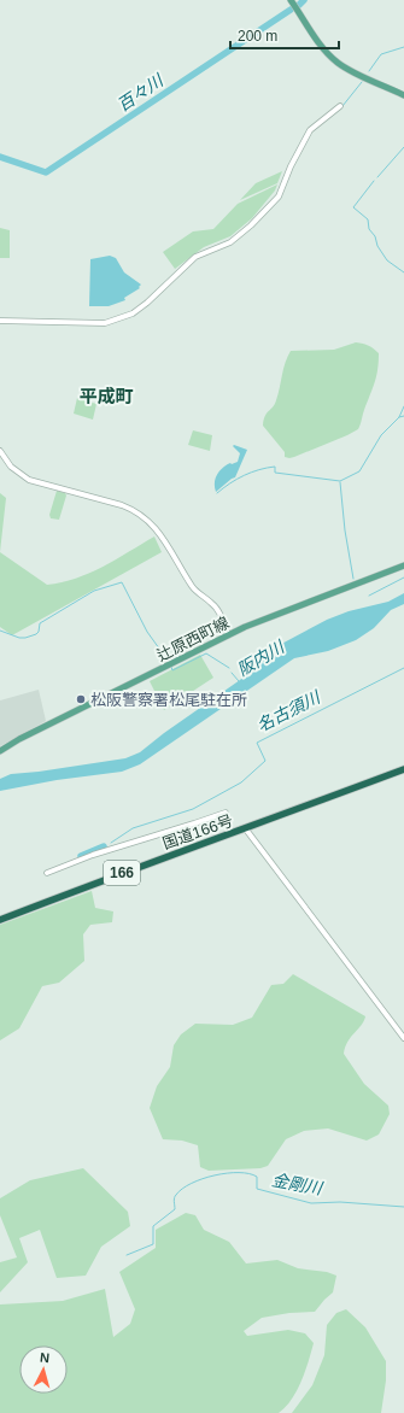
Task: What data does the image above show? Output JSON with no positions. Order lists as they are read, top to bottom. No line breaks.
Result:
{"streets":{"highway":["国道166号","166"],"main road":["辻原西町線"]},"districts":["平成町"],"water":["百々川","阪内川","名古須川","金剛川"],"places":["松阪警察署松尾駐在所"],"scale_bar":"200 m","north":"top"}
